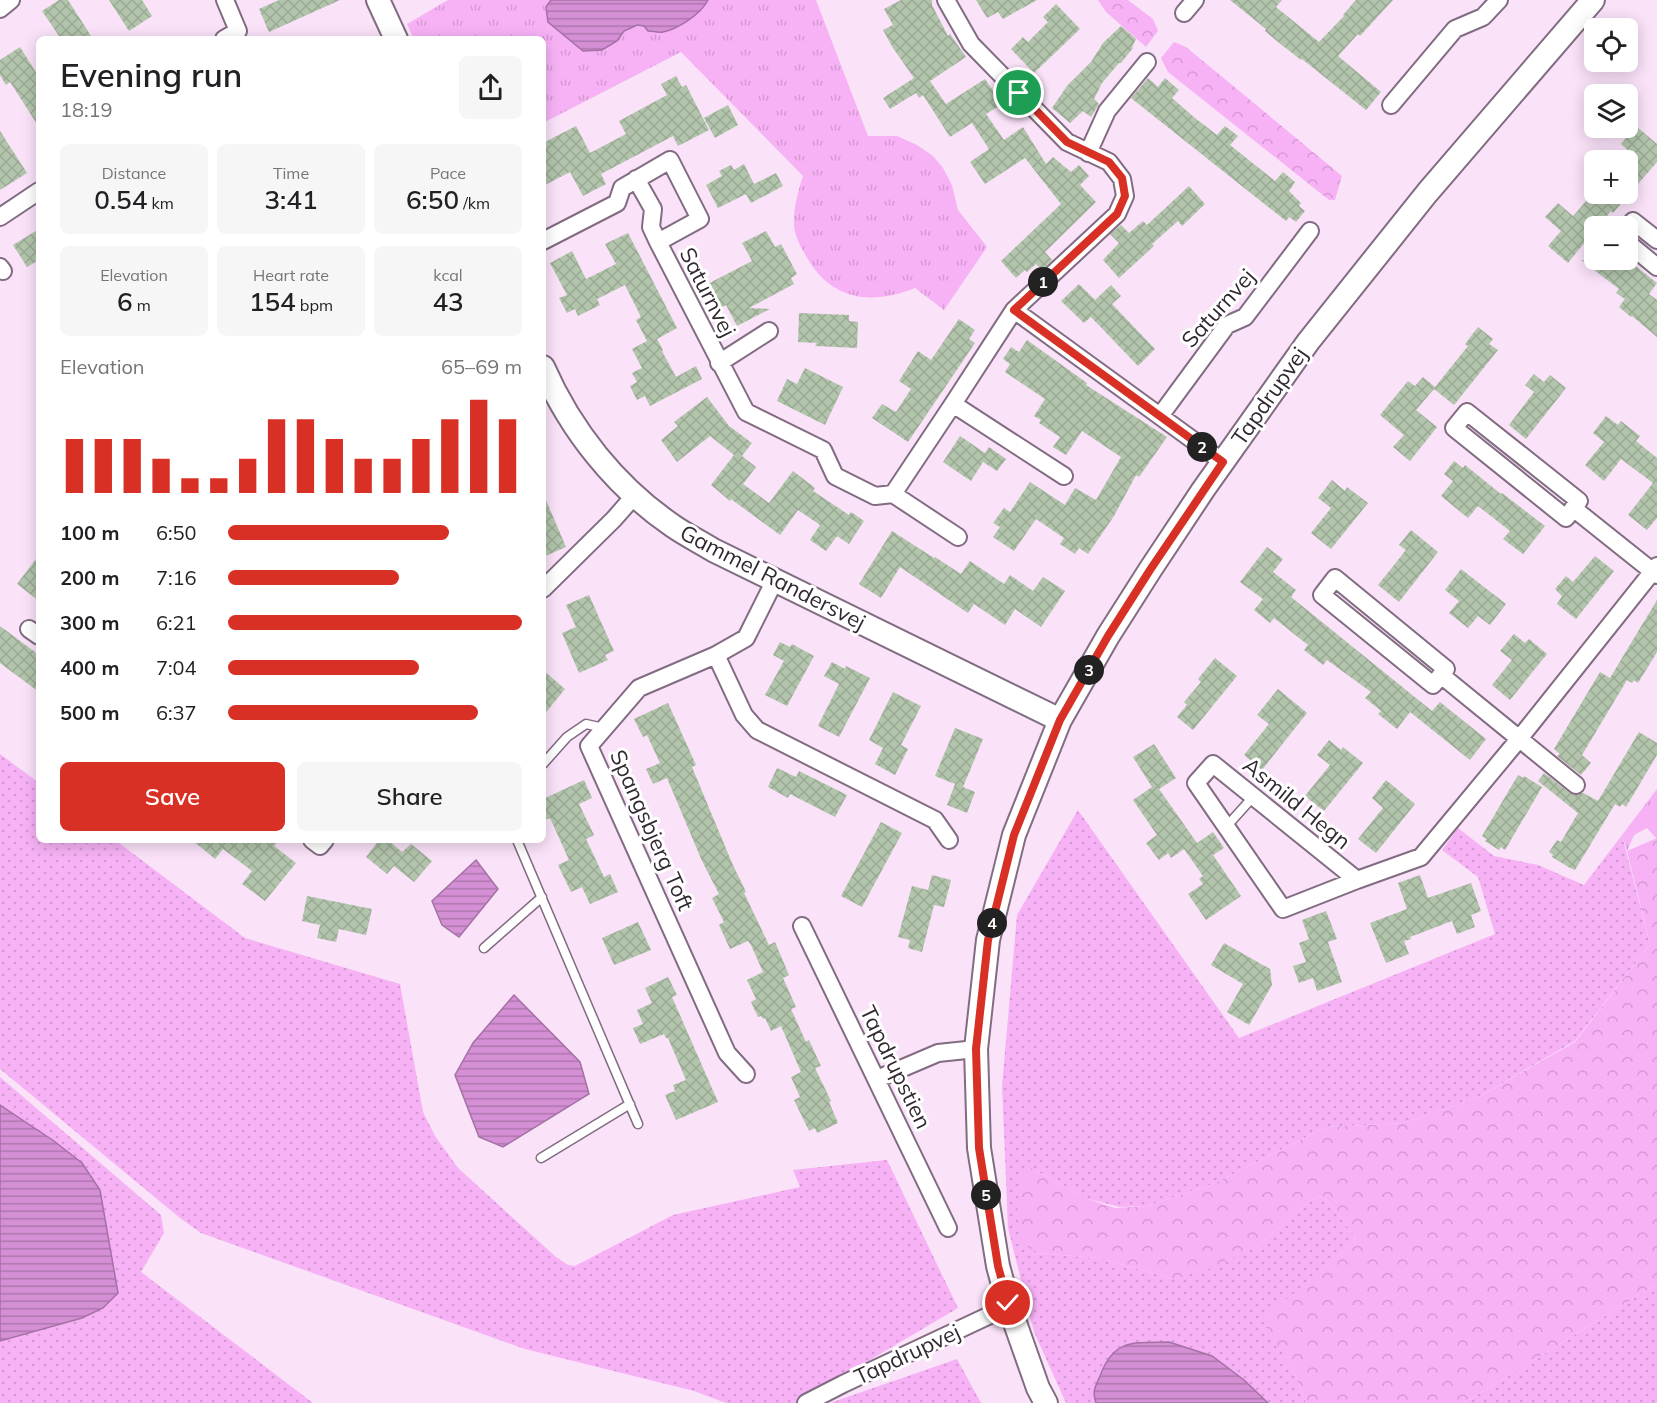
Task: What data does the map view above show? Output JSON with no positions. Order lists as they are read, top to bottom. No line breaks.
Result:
{"streets":{"street":["Saturnvej","Tapdrupvej","Gammel Randersvej","Asmild Hegn","Spangsbjerg Toft","Tapdrupstien"]},"crossings":[["Tapdrupvej","Gammel Randersvej"],["Gammel Randersvej","Spangsbjerg Toft"]],"page":{"map_buttons":["+","−"],"heading":["Evening run","18:19"],"stats":[["Distance","0.54 km"],["Time","3:41"],["Pace","6:50 /km"],["Elevation","6 m"],["Heart rate","154 bpm"],["kcal","43"]],"pins":["1","2","3","4","5"],"chart":["Elevation","65–69 m"],"list":[{"name":"100 m","note":"6:50"},{"name":"200 m","note":"7:16"},{"name":"300 m","note":"6:21"},{"name":"400 m","note":"7:04"},{"name":"500 m","note":"6:37"}],"buttons":["Save","Share"]}}
